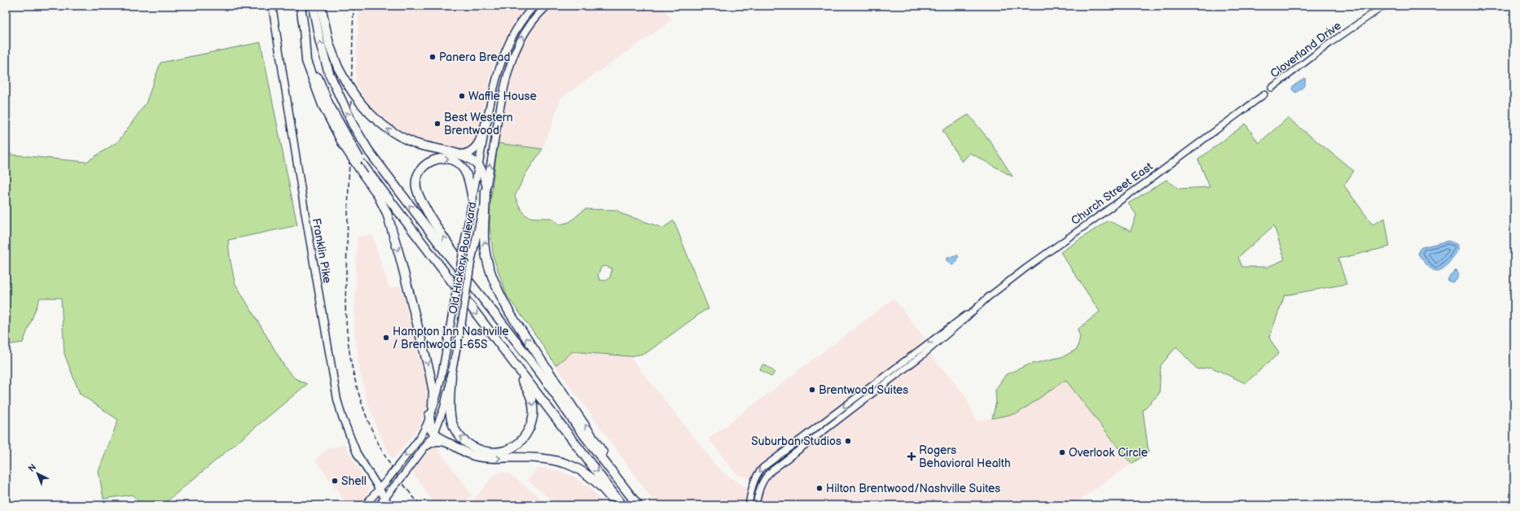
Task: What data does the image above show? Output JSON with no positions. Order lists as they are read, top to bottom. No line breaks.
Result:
{"streets":{"main road":["Cloverland Drive","Church Street East","Franklin Pike","Old Hickory Boulevard"]},"crossings":[["Franklin Pike","Old Hickory Boulevard"]],"places":{"other":["Panera Bread","Waffle House","Best Western Brentwood","Hampton Inn Nashville / Brentwood I-65S","Brentwood Suites","Suburban Studios","Overlook Circle","Shell","Hilton Brentwood/Nashville Suites"],"health":["Rogers Behavioral Health"]},"north":"top left"}
